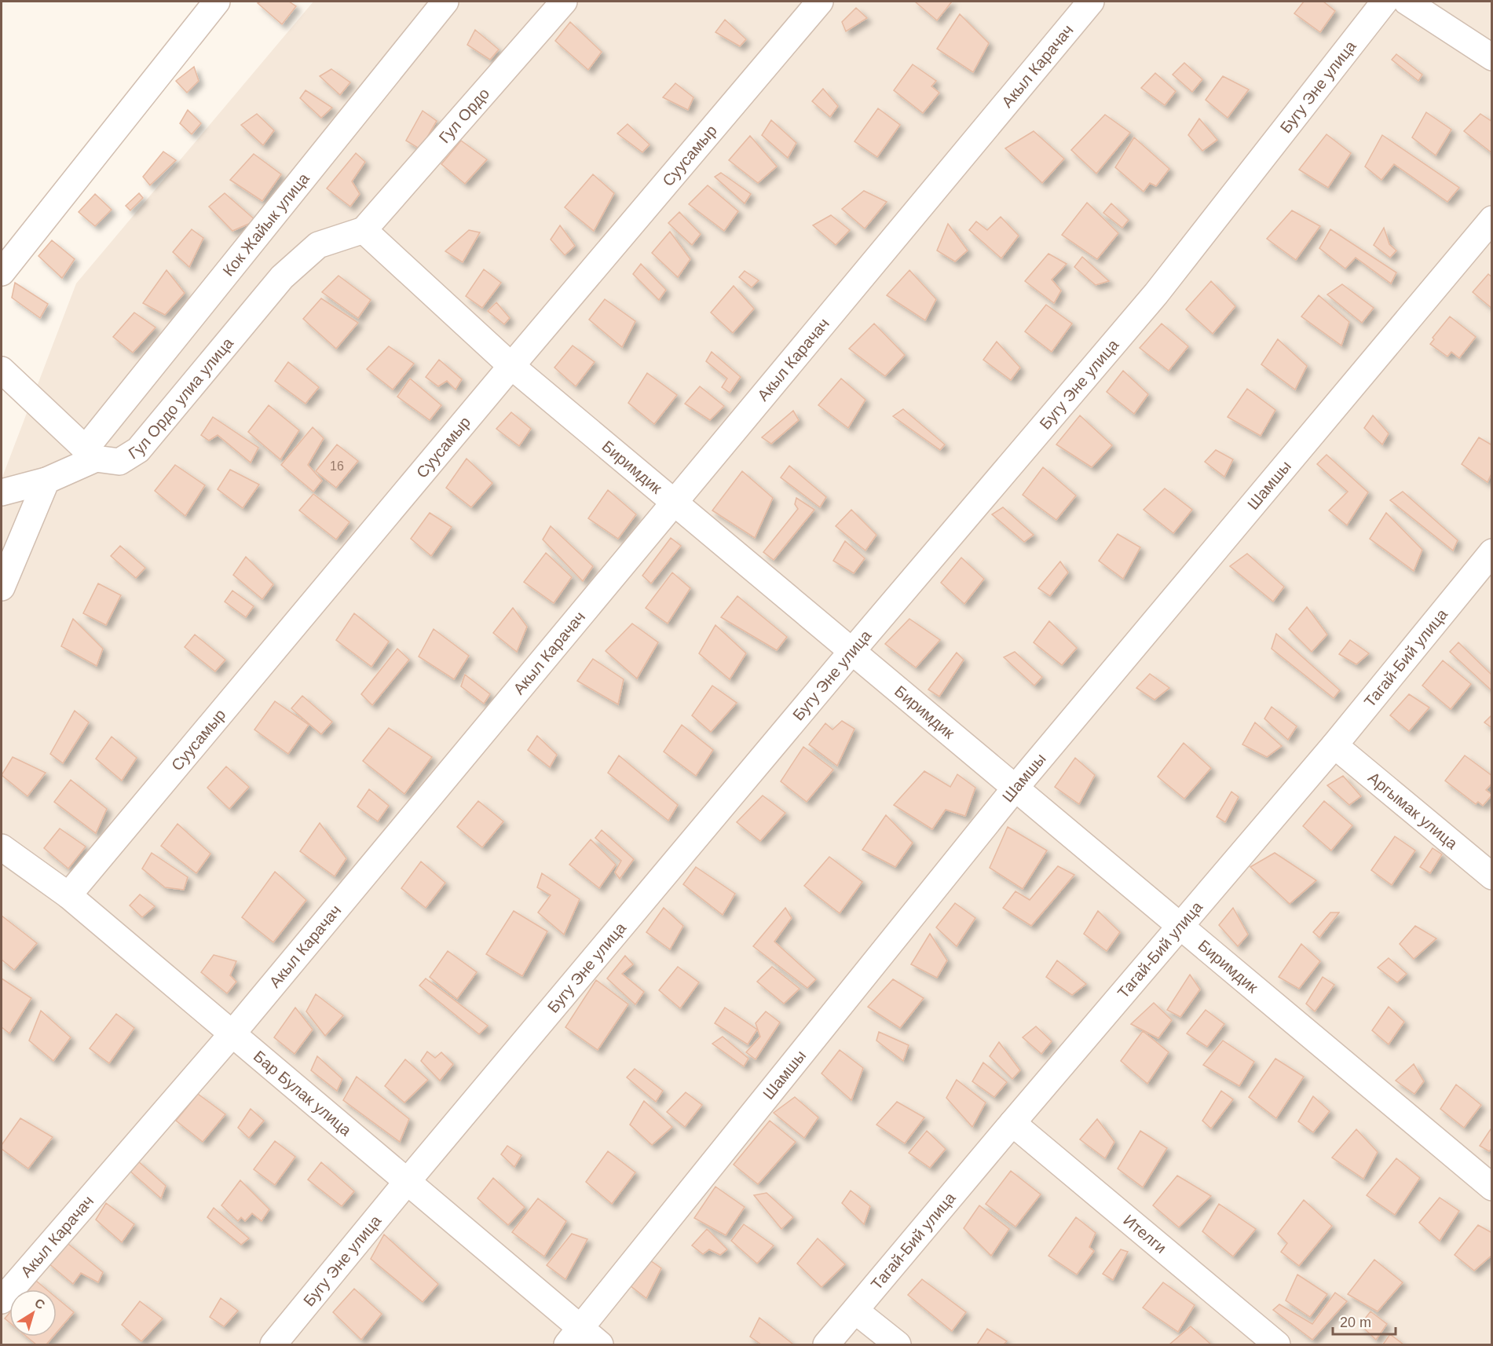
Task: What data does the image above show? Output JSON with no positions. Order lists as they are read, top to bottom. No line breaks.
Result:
{"streets":{"street":["Акыл Карачач","Бугу Эне улица","Гул Ордо","Суусамыр","Кок Жайык улица","Гул Ордо улиа улица","Биримдик","Шамшы","Тагай-Бий улица","Аргымак улица","Бар Булак улица","Ителги"]},"crossings":[["Акыл Карачач","Биримдик"],["Акыл Карачач","Бар Булак улица"],["Бугу Эне улица","Биримдик"],["Бугу Эне улица","Бар Булак улица"],["Гул Ордо","Гул Ордо улиа улица"],["Гул Ордо","Биримдик"],["Суусамыр","Биримдик"],["Суусамыр","Бар Булак улица"],["Кок Жайык улица","Гул Ордо улиа улица"],["Гул Ордо улиа улица","Биримдик"],["Биримдик","Шамшы"],["Биримдик","Тагай-Бий улица"],["Шамшы","Бар Булак улица"],["Тагай-Бий улица","Аргымак улица"],["Тагай-Бий улица","Ителги"]],"house_numbers":["16"],"scale_bar":"20 m","north":"top right"}
